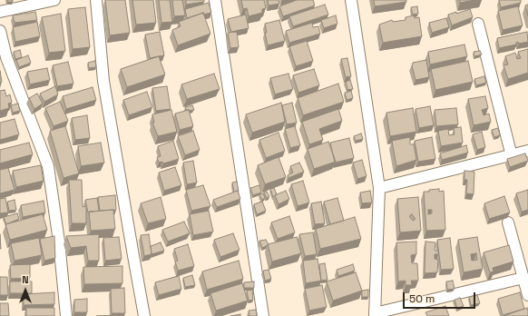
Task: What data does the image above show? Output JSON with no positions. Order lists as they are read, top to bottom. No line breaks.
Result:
{"scale_bar":"50 m","north":"top"}
